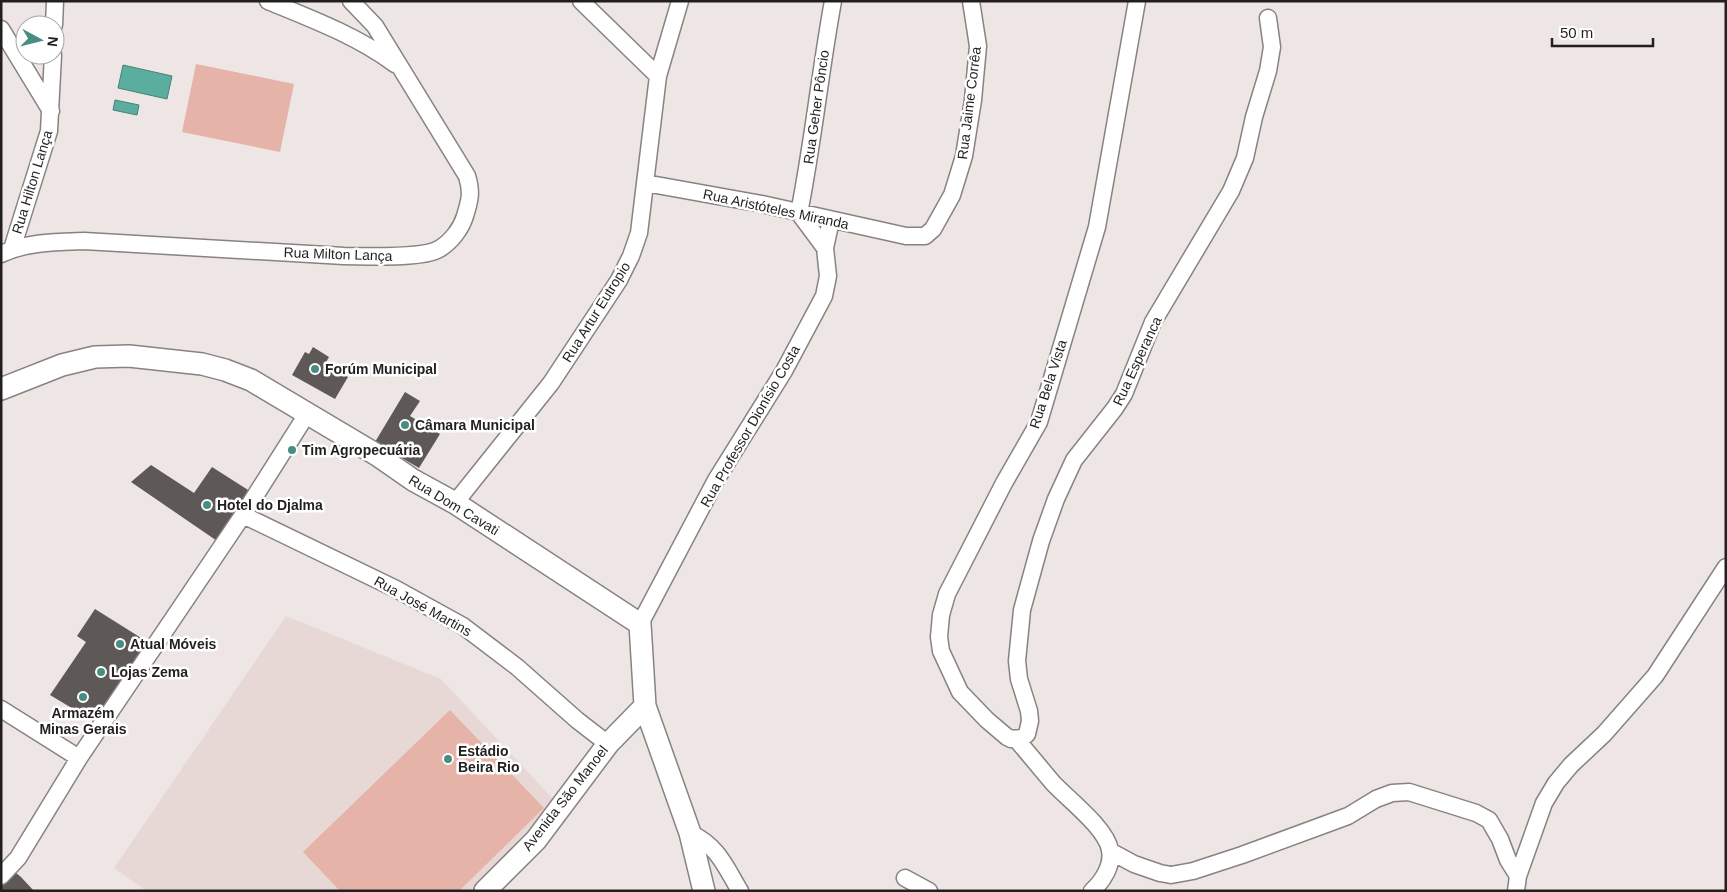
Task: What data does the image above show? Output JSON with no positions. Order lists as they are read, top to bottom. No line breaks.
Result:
{"streets":{"main road":["Rua Dom Cavati","Avenida São Manoel"],"street":["Rua Jaime Corrêa","Rua Geher Pôncio","Rua Hilton Lança","Rua Aristóteles Miranda","Rua Milton Lança","Rua Artur Eutropio","Rua Esperanca","Rua Bela Vista","Rua Professor Dionísio Costa","Rua José Martins"]},"crossings":[["Rua Jaime Corrêa","Rua Aristóteles Miranda"],["Rua Geher Pôncio","Rua Aristóteles Miranda"],["Rua Hilton Lança","Rua Milton Lança"],["Rua Aristóteles Miranda","Rua Artur Eutropio"],["Rua Aristóteles Miranda","Rua Professor Dionísio Costa"],["Rua Artur Eutropio","Rua Dom Cavati"],["Rua Esperanca","Rua Bela Vista"],["Rua Professor Dionísio Costa","Rua Dom Cavati"],["Rua José Martins","Avenida São Manoel"]],"places":["Forúm Municipal","Câmara Municipal","Tim Agropecuária","Hotel do Djalma","Atual Móveis","Lojas Zema","Armazém Minas Gerais","Estádio Beira Rio"],"scale_bar":"50 m","north":"right"}
